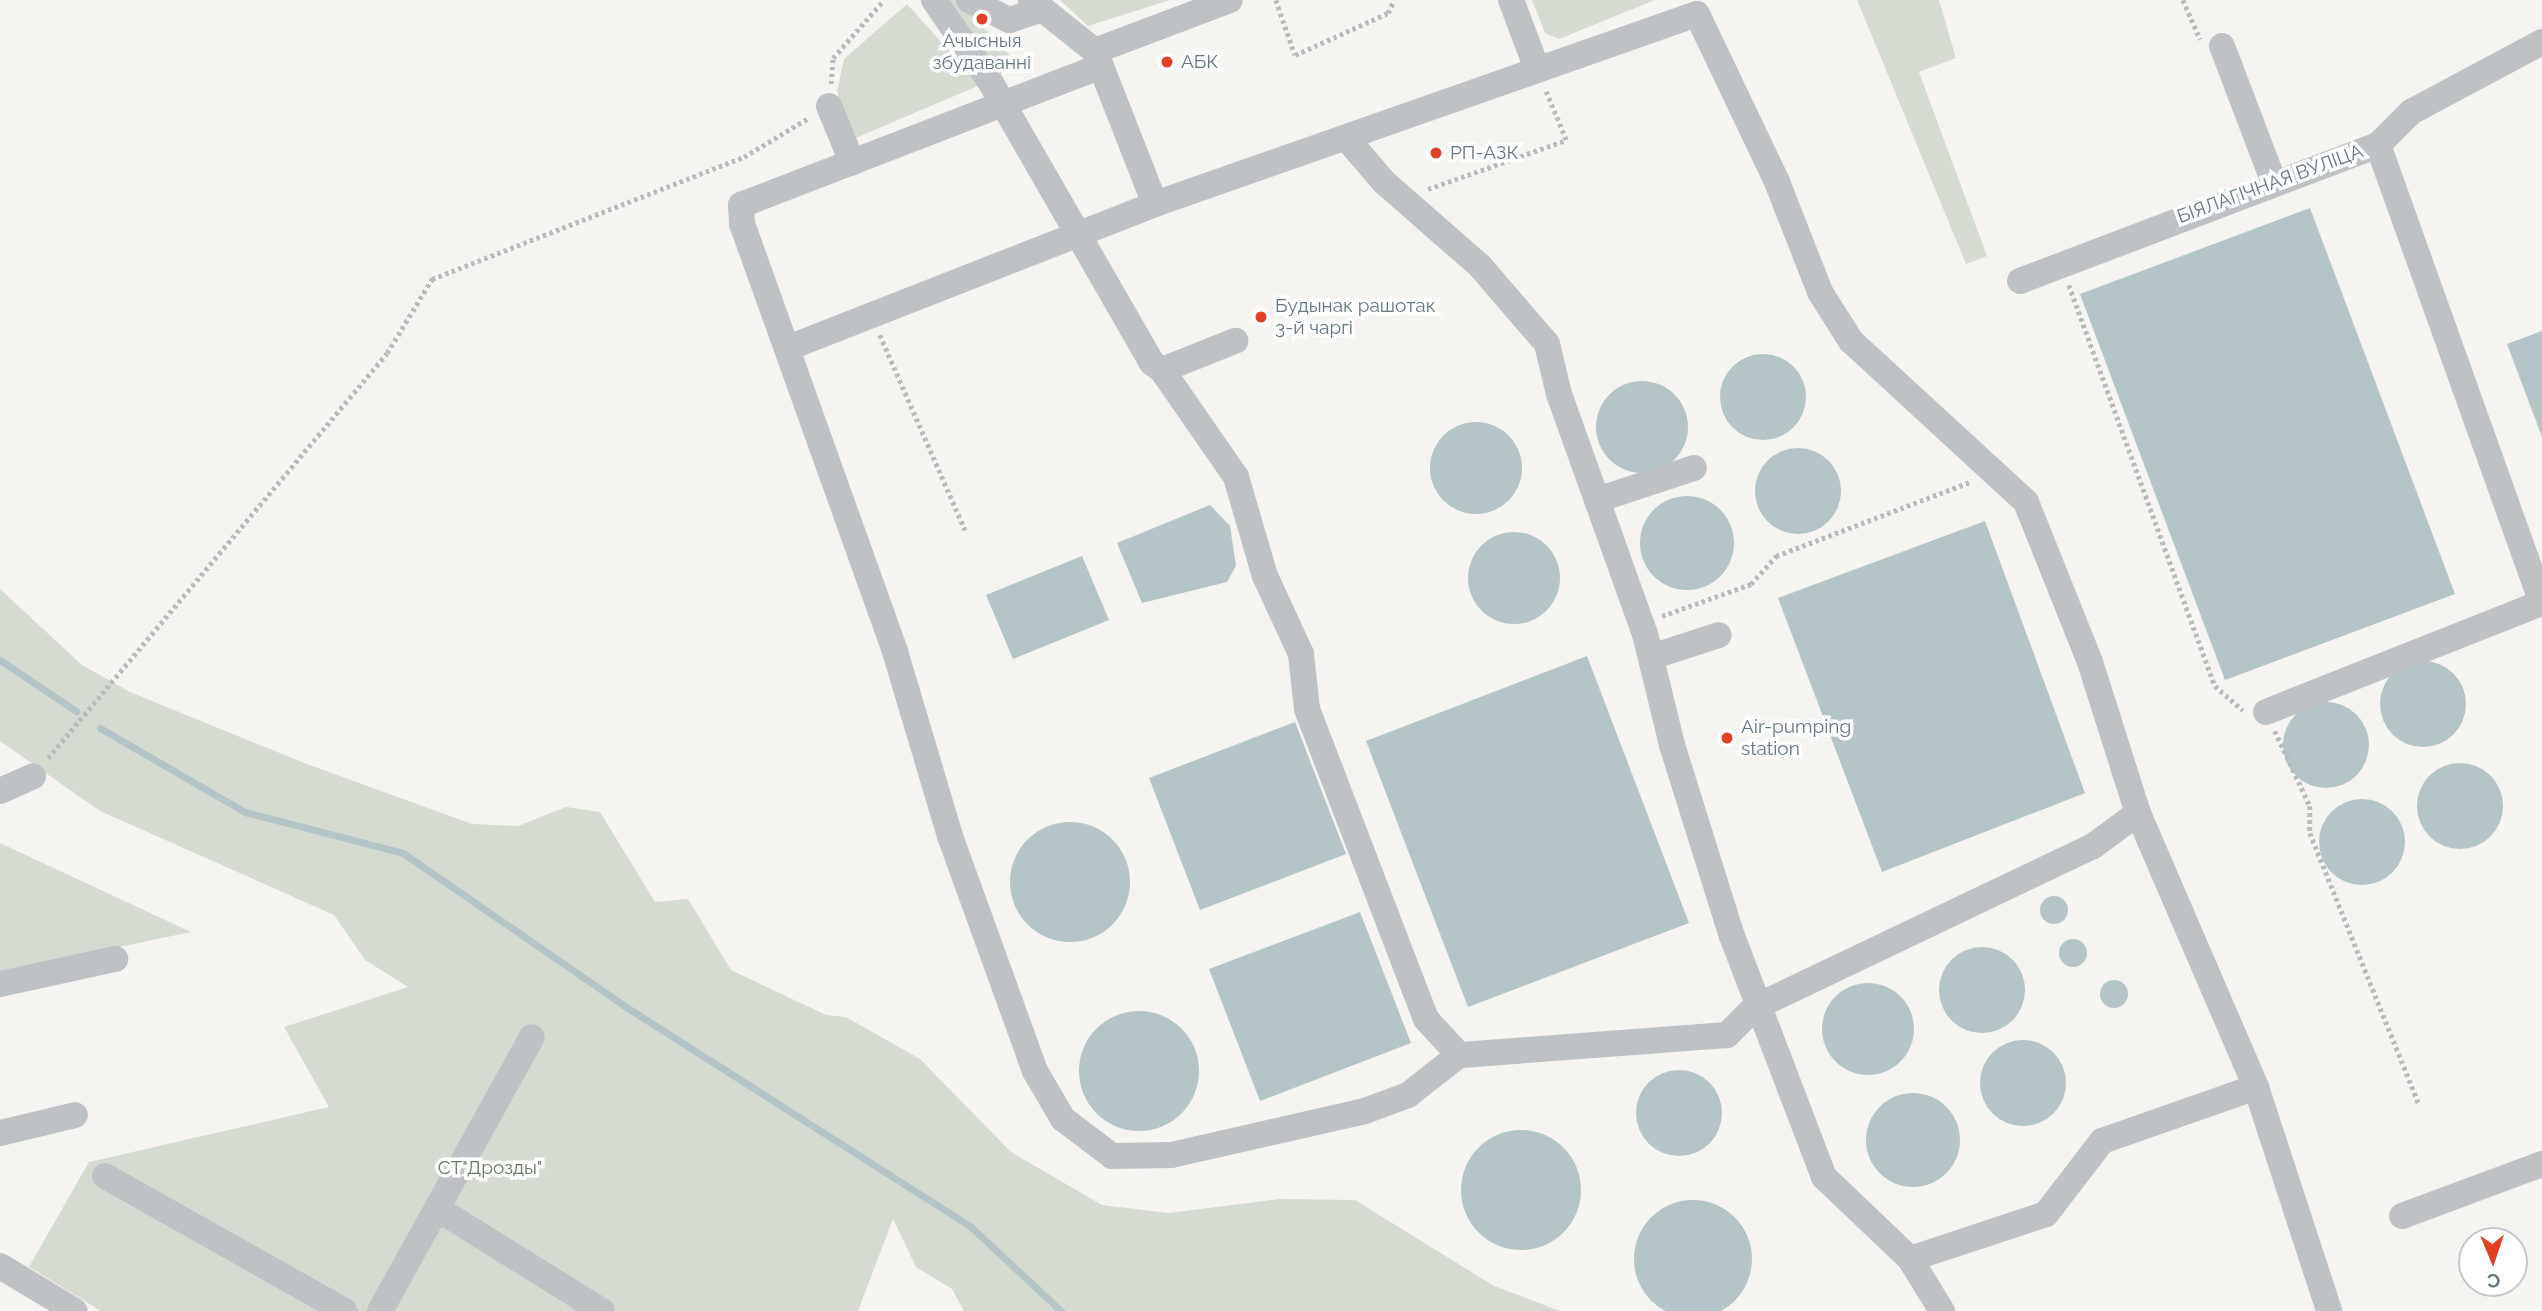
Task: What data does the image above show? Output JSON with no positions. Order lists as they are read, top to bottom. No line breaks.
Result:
{"streets":{"street":["БІЯЛАГІЧНАЯ ВУЛІЦА"]},"parks":["СТ\"Дрозды\""],"places":["Ачысныя збудаванні","АБК","РП-АЗК","Будынак рашотак 3-й чаргі","Air-pumping station"],"north":"bottom"}
